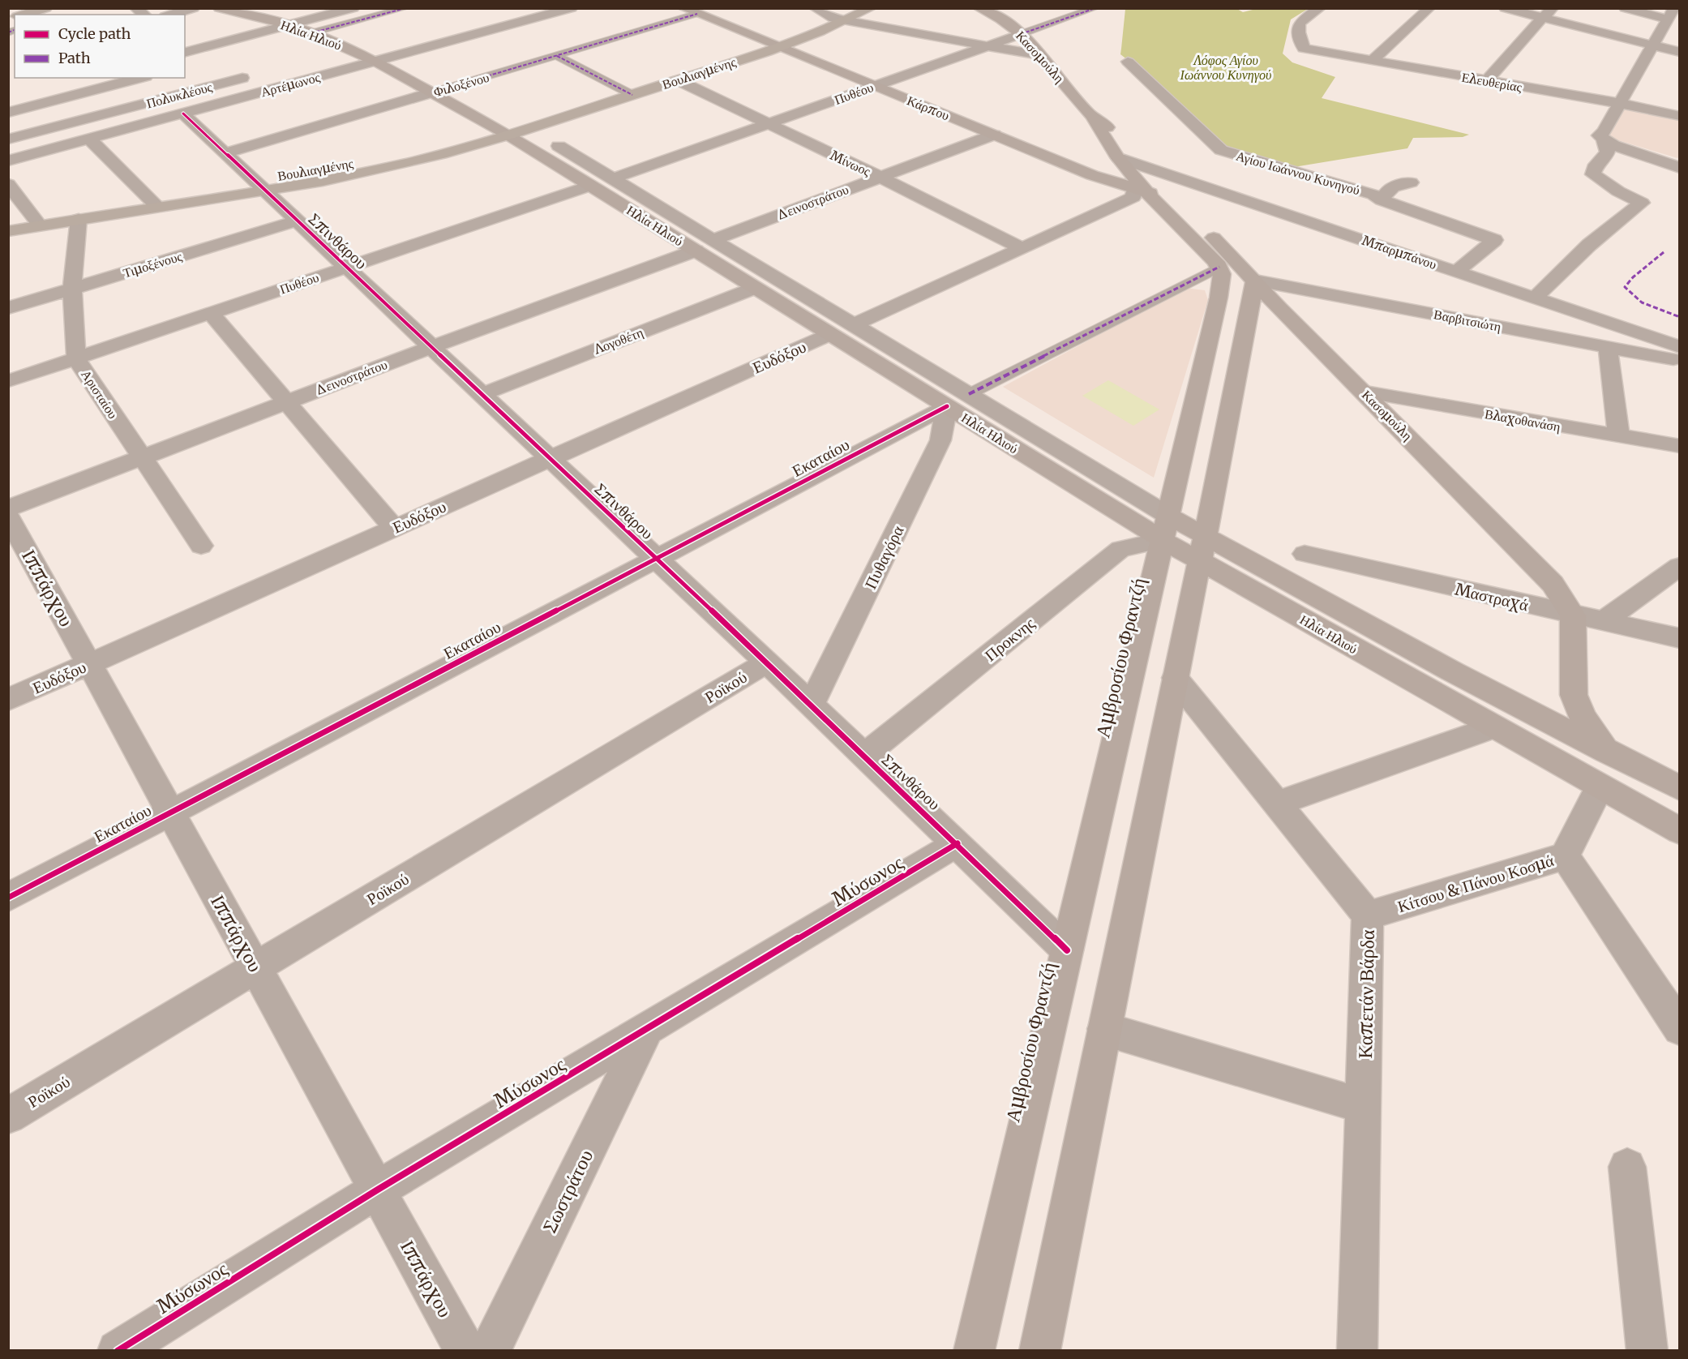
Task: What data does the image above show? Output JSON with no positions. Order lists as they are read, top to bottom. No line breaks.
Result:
{"streets":{"main road":["Ηλία Ηλιού","Κασομούλη","Βουλιαγμένης","Κάρπου","Αμβροσίου Φραντζή"],"street":["Ελευθερίας","Αρτέμωνος","Φιλοξένου","Πυθέου","Πολυκλέους","Μίνωος","Αγίου Ιωάννου Κυνηγού","Δεινοστράτου","Σπινθάρου","Μπαρμπάνου","Τιμοξένους","Βαρβιτσιώτη","Λογοθέτη","Ευδόξου","Αρισταίου","Βλαχοθανάση","Εκαταίου","Πυθαγόρα","Ιππάρχου","Μαστραχά","Προκνης","Ροϊκού","Μύσωνος","Κίτσου & Πάνου Κοσμά","Καπετάν Βάρδα","Σωστράτου"]},"crossings":[["Ηλία Ηλιού","Βουλιαγμένης"],["Ηλία Ηλιού","Αρτέμωνος"],["Ηλία Ηλιού","Φιλοξένου"],["Ηλία Ηλιού","Πυθέου"],["Ηλία Ηλιού","Δεινοστράτου"],["Ηλία Ηλιού","Λογοθέτη"],["Ηλία Ηλιού","Ευδόξου"],["Ηλία Ηλιού","Εκαταίου"],["Ηλία Ηλιού","Πυθαγόρα"],["Ηλία Ηλιού","Προκνης"],["Ηλία Ηλιού","Αμβροσίου Φραντζή"],["Ηλία Ηλιού","Κίτσου & Πάνου Κοσμά"],["Κασομούλη","Πυθέου"],["Κασομούλη","Κάρπου"],["Κασομούλη","Μπαρμπάνου"],["Κασομούλη","Βαρβιτσιώτη"],["Κασομούλη","Βλαχοθανάση"],["Κασομούλη","Εκαταίου"],["Κασομούλη","Μαστραχά"],["Κασομούλη","Αμβροσίου Φραντζή"],["Βουλιαγμένης","Κάρπου"],["Βουλιαγμένης","Μίνωος"],["Βουλιαγμένης","Σπινθάρου"],["Βουλιαγμένης","Αρισταίου"],["Αρτέμωνος","Σπινθάρου"],["Φιλοξένου","Κάρπου"],["Φιλοξένου","Σπινθάρου"],["Πυθέου","Κάρπου"],["Πυθέου","Μίνωος"],["Πυθέου","Σπινθάρου"],["Πυθέου","Αρισταίου"],["Κάρπου","Δεινοστράτου"],["Μίνωος","Δεινοστράτου"],["Αγίου Ιωάννου Κυνηγού","Μπαρμπάνου"],["Δεινοστράτου","Σπινθάρου"],["Δεινοστράτου","Αρισταίου"],["Σπινθάρου","Τιμοξένους"],["Σπινθάρου","Λογοθέτη"],["Σπινθάρου","Ευδόξου"],["Σπινθάρου","Εκαταίου"],["Σπινθάρου","Πυθαγόρα"],["Σπινθάρου","Προκνης"],["Σπινθάρου","Αμβροσίου Φραντζή"],["Σπινθάρου","Ροϊκού"],["Σπινθάρου","Μύσωνος"],["Μπαρμπάνου","Βαρβιτσιώτη"],["Τιμοξένους","Αρισταίου"],["Ευδόξου","Ιππάρχου"],["Εκαταίου","Πυθαγόρα"],["Εκαταίου","Ιππάρχου"],["Εκαταίου","Αμβροσίου Φραντζή"],["Ιππάρχου","Ροϊκού"],["Ιππάρχου","Μύσωνος"],["Προκνης","Αμβροσίου Φραντζή"],["Μύσωνος","Σωστράτου"],["Κίτσου & Πάνου Κοσμά","Καπετάν Βάρδα"]],"parks":["Λόφος Αγίου Ιωάννου Κυνηγού"],"legend":["Cycle path","Path"]}
